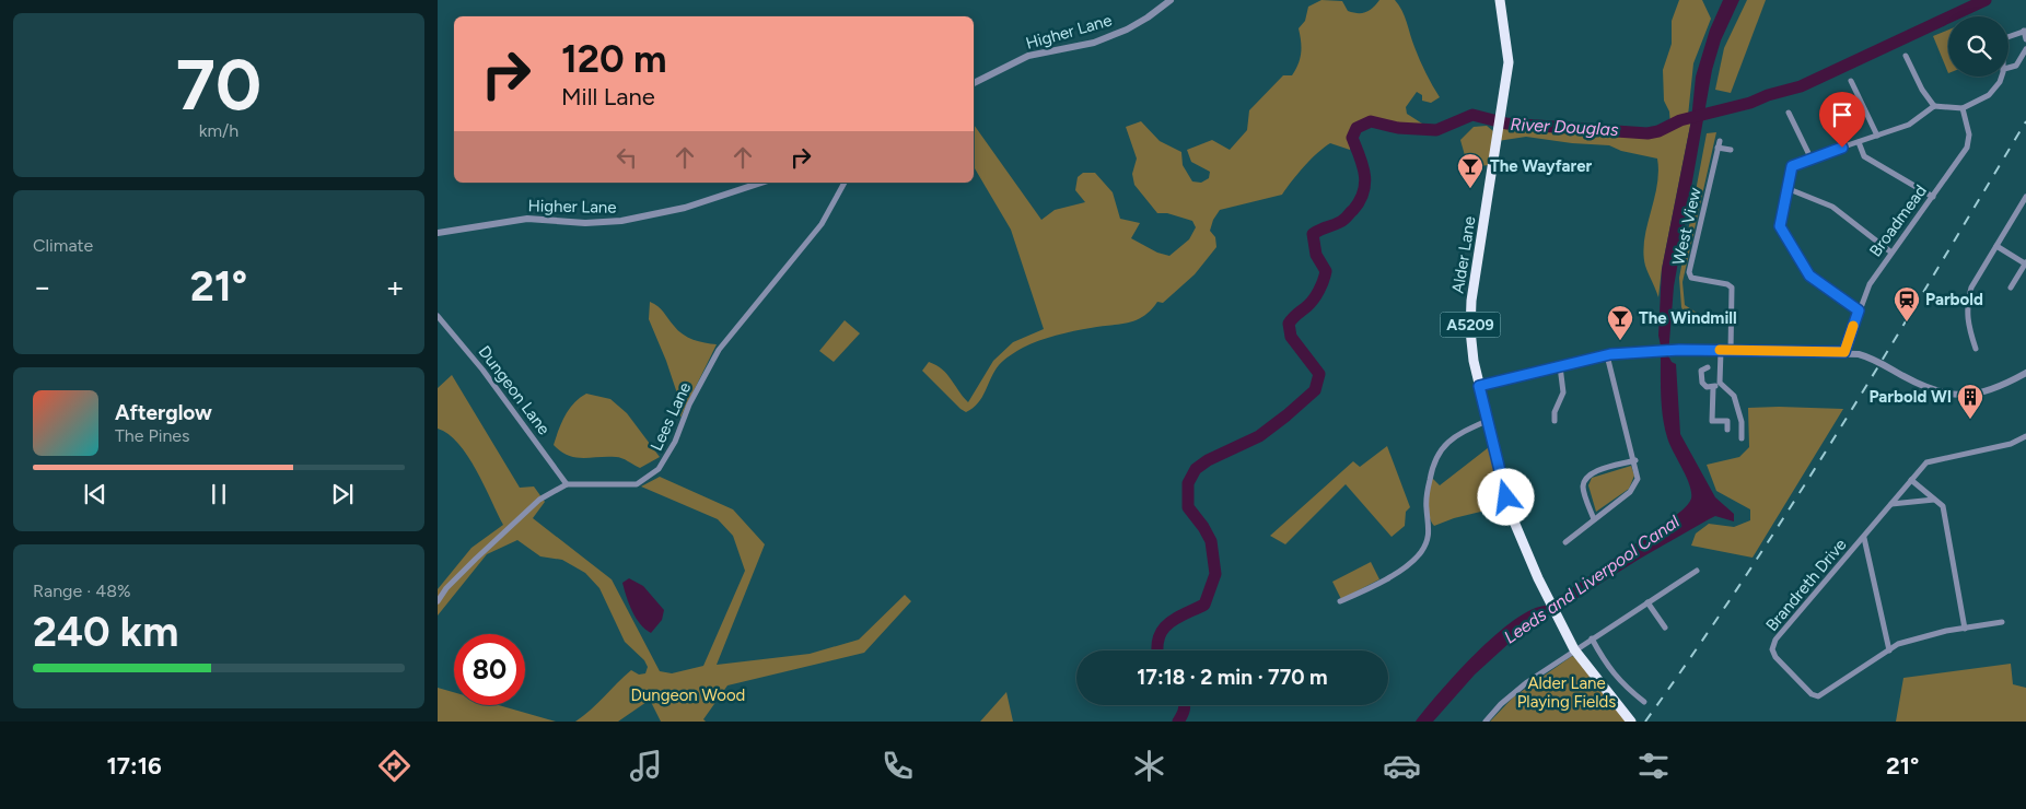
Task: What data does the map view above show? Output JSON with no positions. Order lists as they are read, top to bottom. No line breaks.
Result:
{"streets":{"highway":["Alder Lane","A5209"],"street":["Higher Lane","Broadmead","West View","Dungeon Lane","Lees Lane","Brandreth Drive"]},"crossings":[["Dungeon Lane","Lees Lane"]],"water":["River Douglas","Leeds and Liverpool Canal"],"parks":["Alder Lane Playing Fields","Dungeon Wood"],"places":{"bar":["The Wayfarer","The Windmill"],"station":["Parbold"],"building":["Parbold WI"]},"page":{"tile":[["70","km/h"],"Climate",["Range · 48%","240 km"]],"turn":["120 m","Mill Lane"],"heat":["−","21°","+"],"song":["Afterglow","The Pines"],"limit":"80","trip":"17:18 · 2 min · 770 m","tabs":["17:16","21°"]}}
